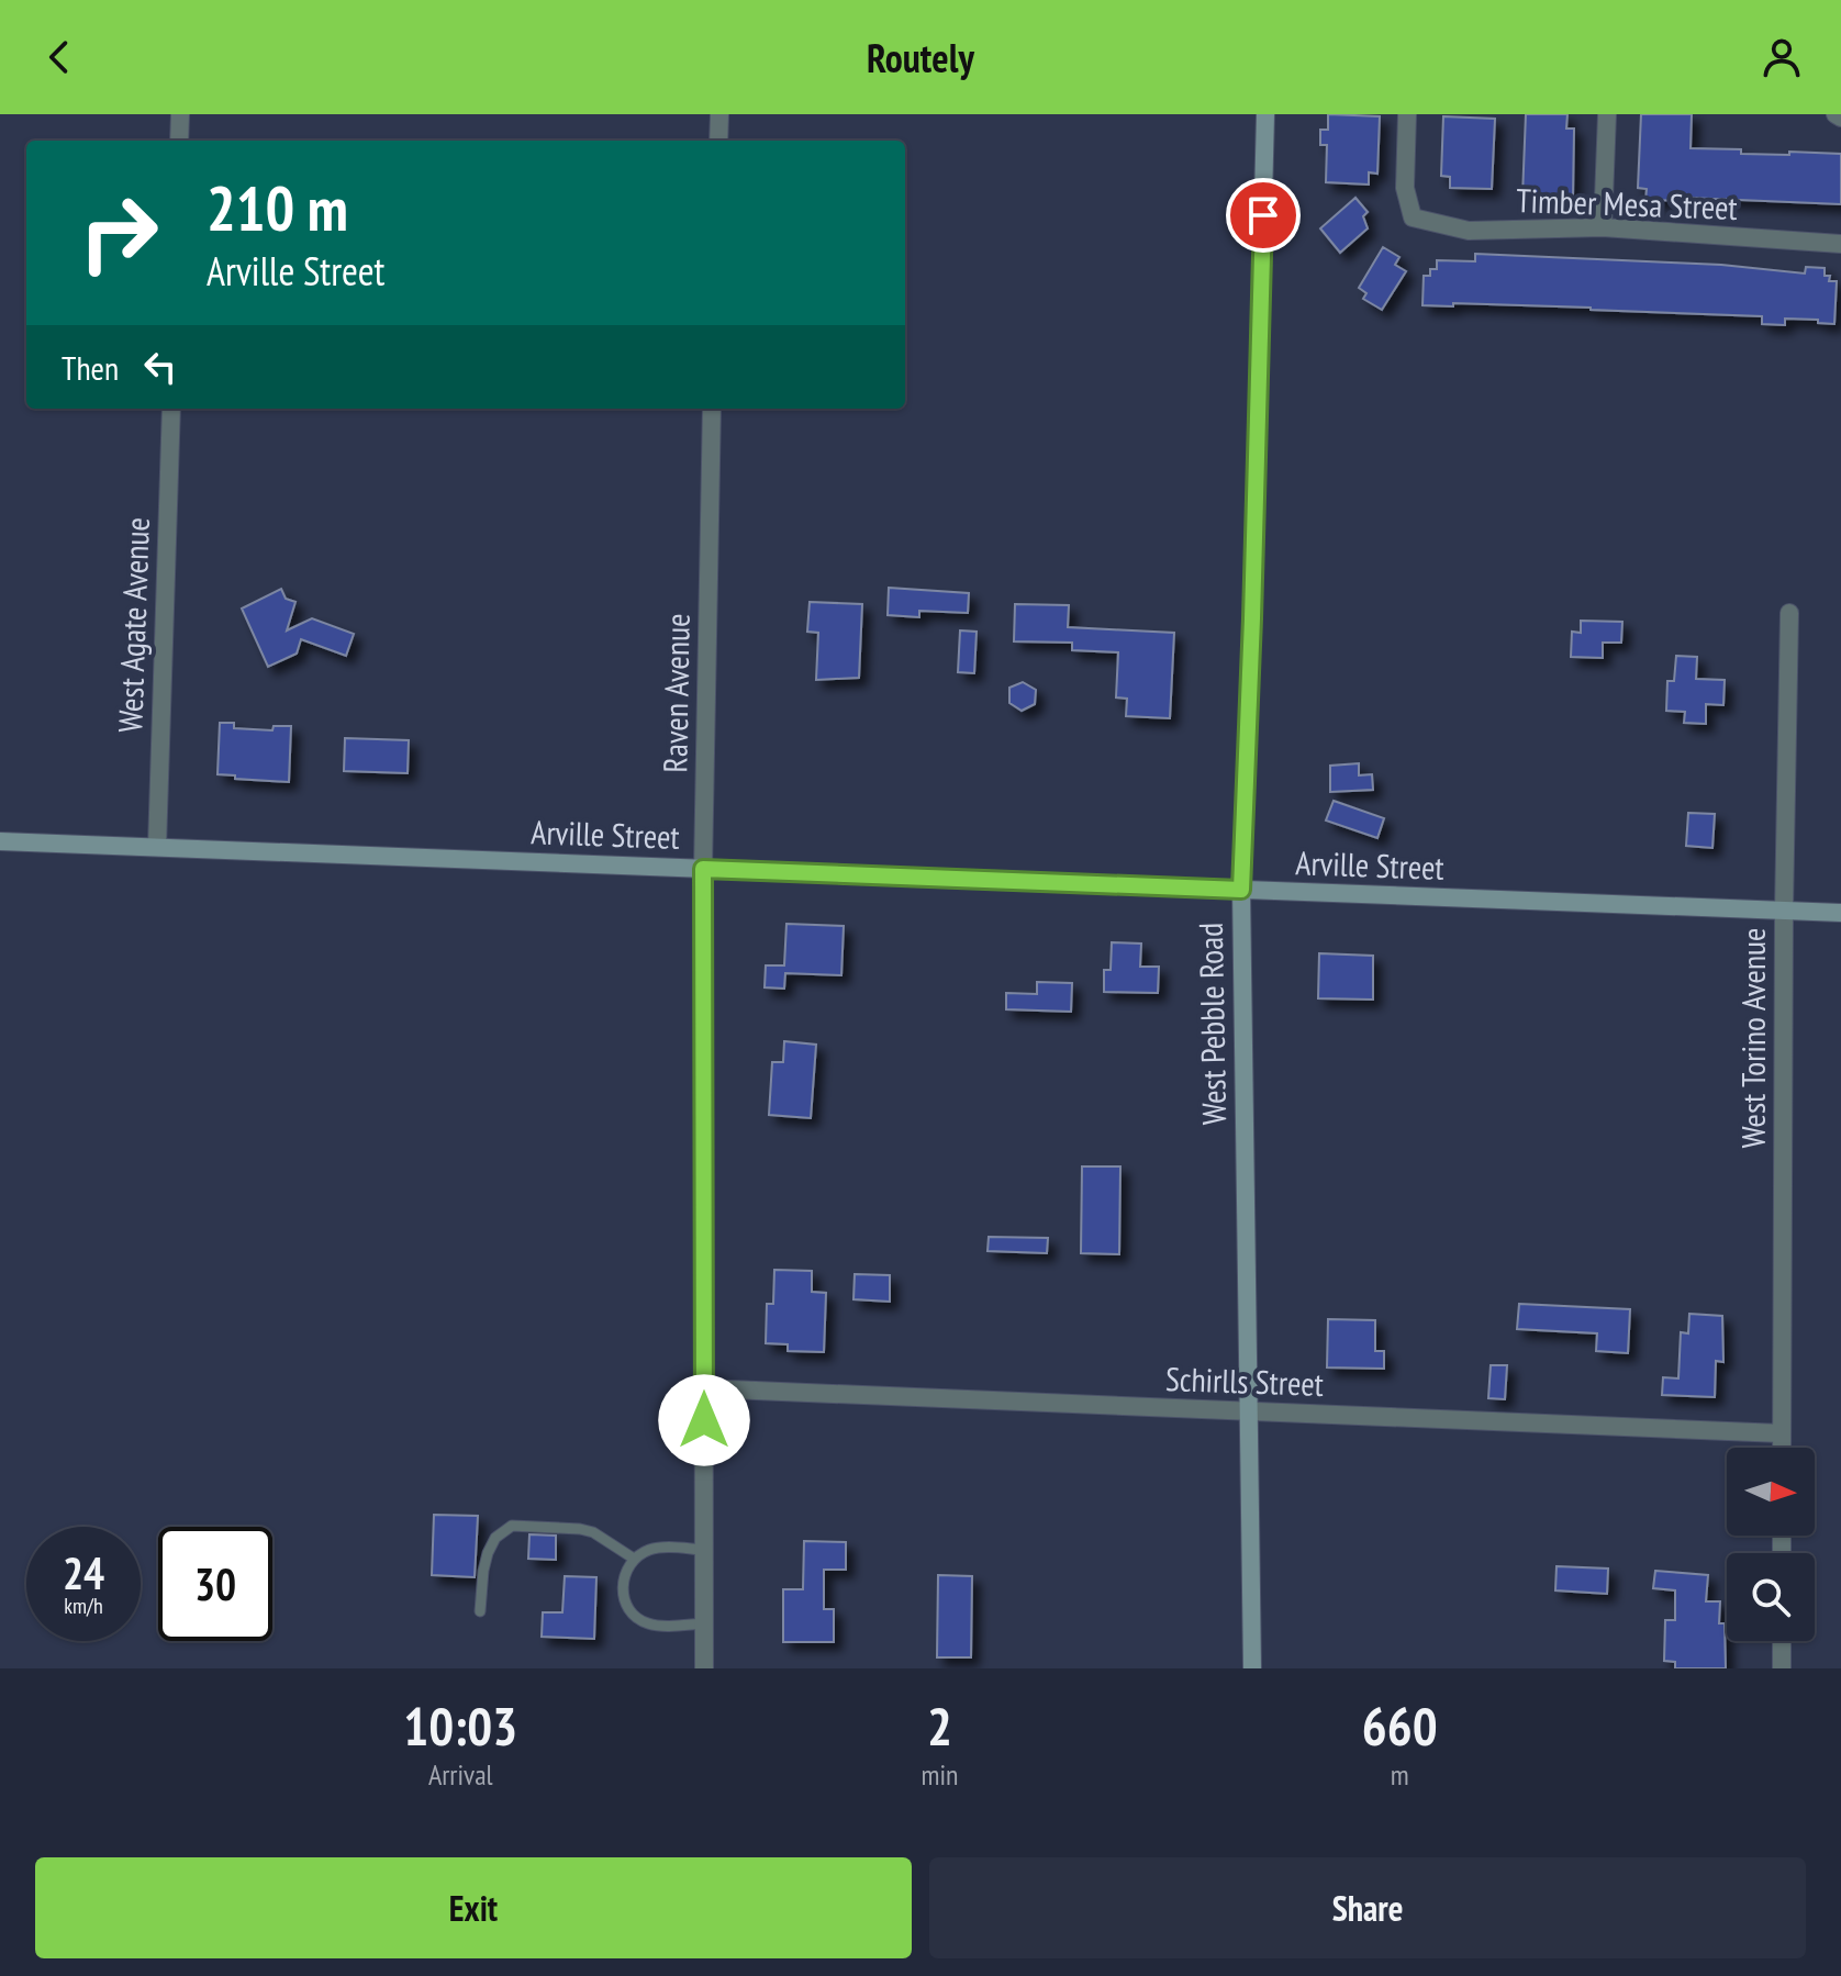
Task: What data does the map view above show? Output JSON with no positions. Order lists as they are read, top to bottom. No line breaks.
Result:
{"streets":{"street":["Timber Mesa Street","West Agate Avenue","Raven Avenue","Arville Street","West Pebble Road","West Torino Avenue","Schirlls Street"]},"crossings":[["West Agate Avenue","Arville Street"],["Raven Avenue","Arville Street"],["Raven Avenue","Schirlls Street"],["Arville Street","West Pebble Road"],["Arville Street","West Torino Avenue"],["West Pebble Road","Schirlls Street"],["West Torino Avenue","Schirlls Street"]],"north":"right","page":{"header":"Routely","turn":["210 m","Arville Street"],"then":"Then","speed":"24 km/h","limit":"30","eta":["10:03","Arrival","2","min","660","m"],"buttons":["Exit","Share"]}}
